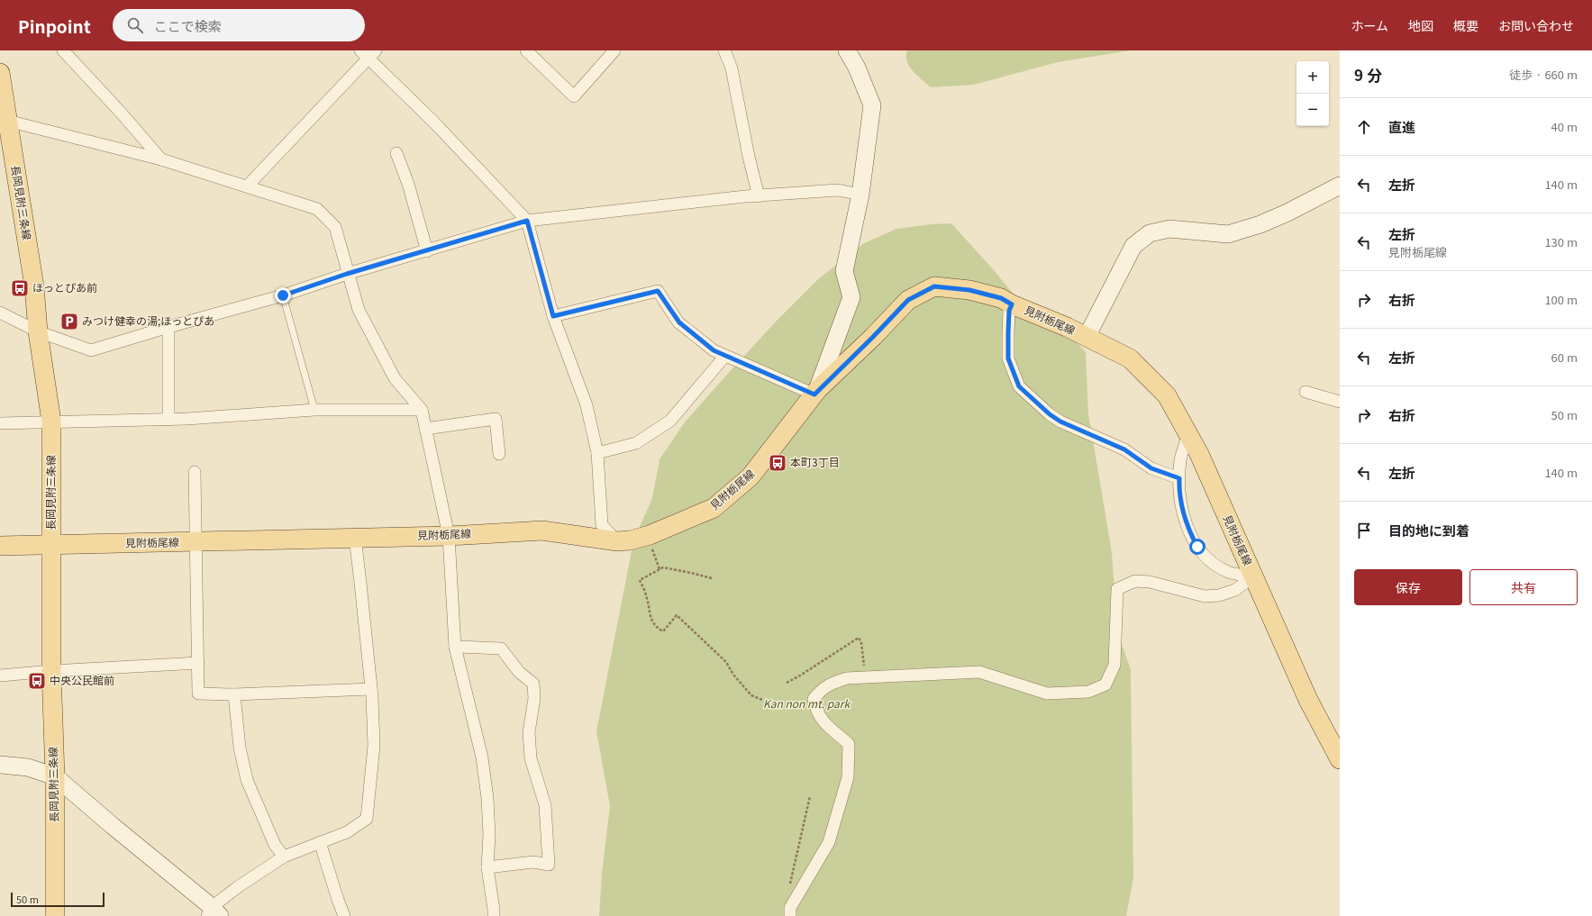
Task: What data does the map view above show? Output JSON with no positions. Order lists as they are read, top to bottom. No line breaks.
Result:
{"streets":{"main road":["長岡見附三条線","見附栃尾線"]},"crossings":[["長岡見附三条線","見附栃尾線"]],"parks":["Kan non mt. park"],"places":{"bus stop":["ほっとぴあ前","本町3丁目","中央公民館前"],"parking":["みつけ健幸の湯;ほっとぴあ"]},"scale_bar":"50 m","page":{"header":"Pinpoint","search":"ここで検索","nav":["ホーム","地図","概要","お問い合わせ"],"heading":["9 分","徒歩 · 660 m"],"map_buttons":["+","−"],"list":[["直進","40 m"],["左折","140 m"],["左折","見附栃尾線","130 m"],["右折","100 m"],["左折","60 m"],["右折","50 m"],["左折","140 m"],"目的地に到着"],"buttons":["保存","共有"],"scale":"50 m"}}
